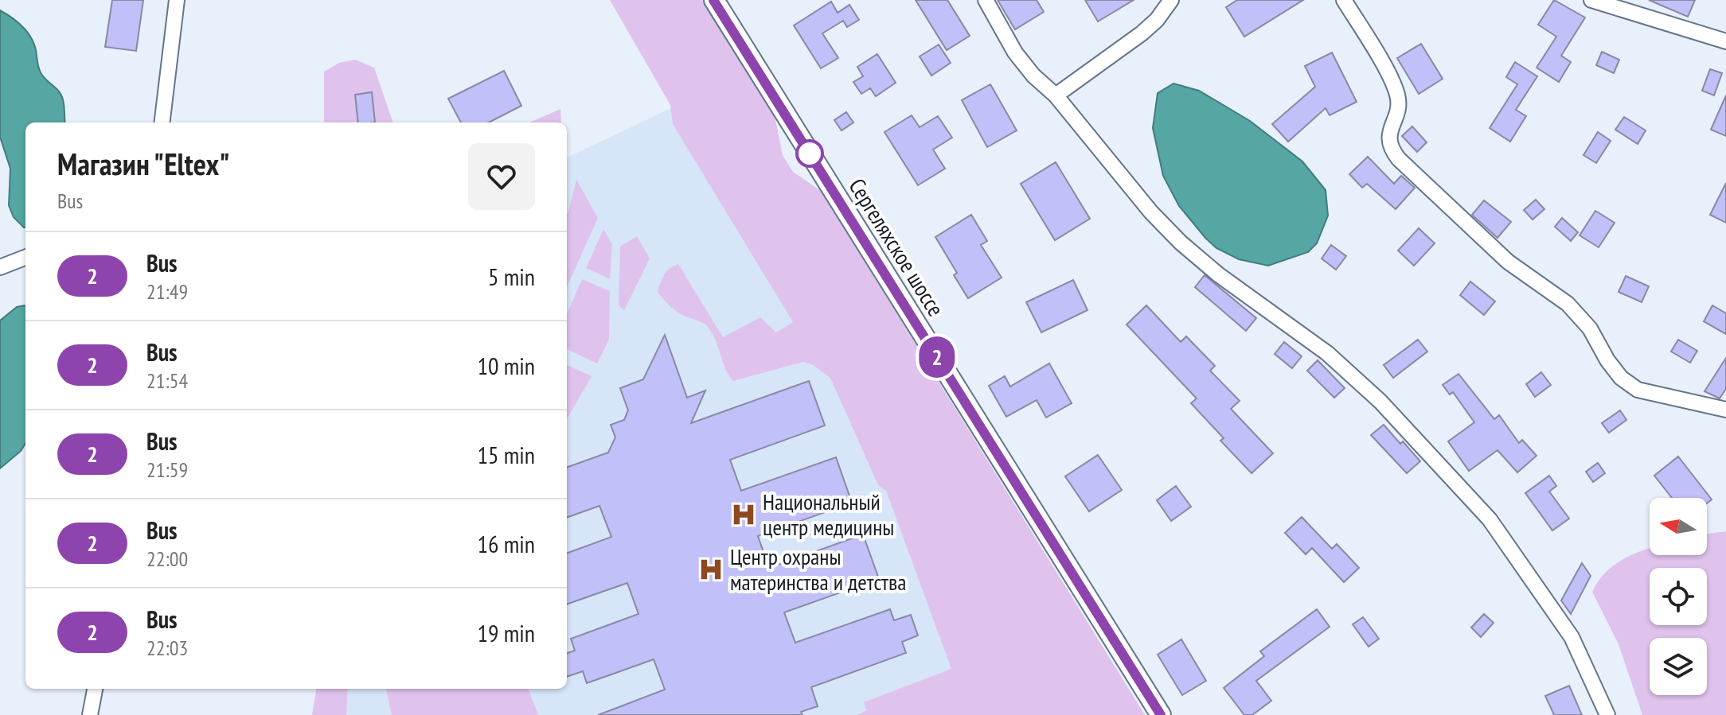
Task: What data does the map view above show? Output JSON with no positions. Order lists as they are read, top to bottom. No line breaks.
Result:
{"streets":{"main road":["Сергеляхское шоссе"]},"places":{"hospital":["Национальный центр медицины","Центр охраны материнства и детства"]},"lines":["bus line 2"],"north":"left","page":{"on_map":"2","heading":["Магазин \"Eltex\"","Bus"],"list":[{"mark":"2","name":"Bus","note":"21:49","value":"5 min"},{"mark":"2","name":"Bus","note":"21:54","value":"10 min"},{"mark":"2","name":"Bus","note":"21:59","value":"15 min"},{"mark":"2","name":"Bus","note":"22:00","value":"16 min"},{"mark":"2","name":"Bus","note":"22:03","value":"19 min"}]}}
